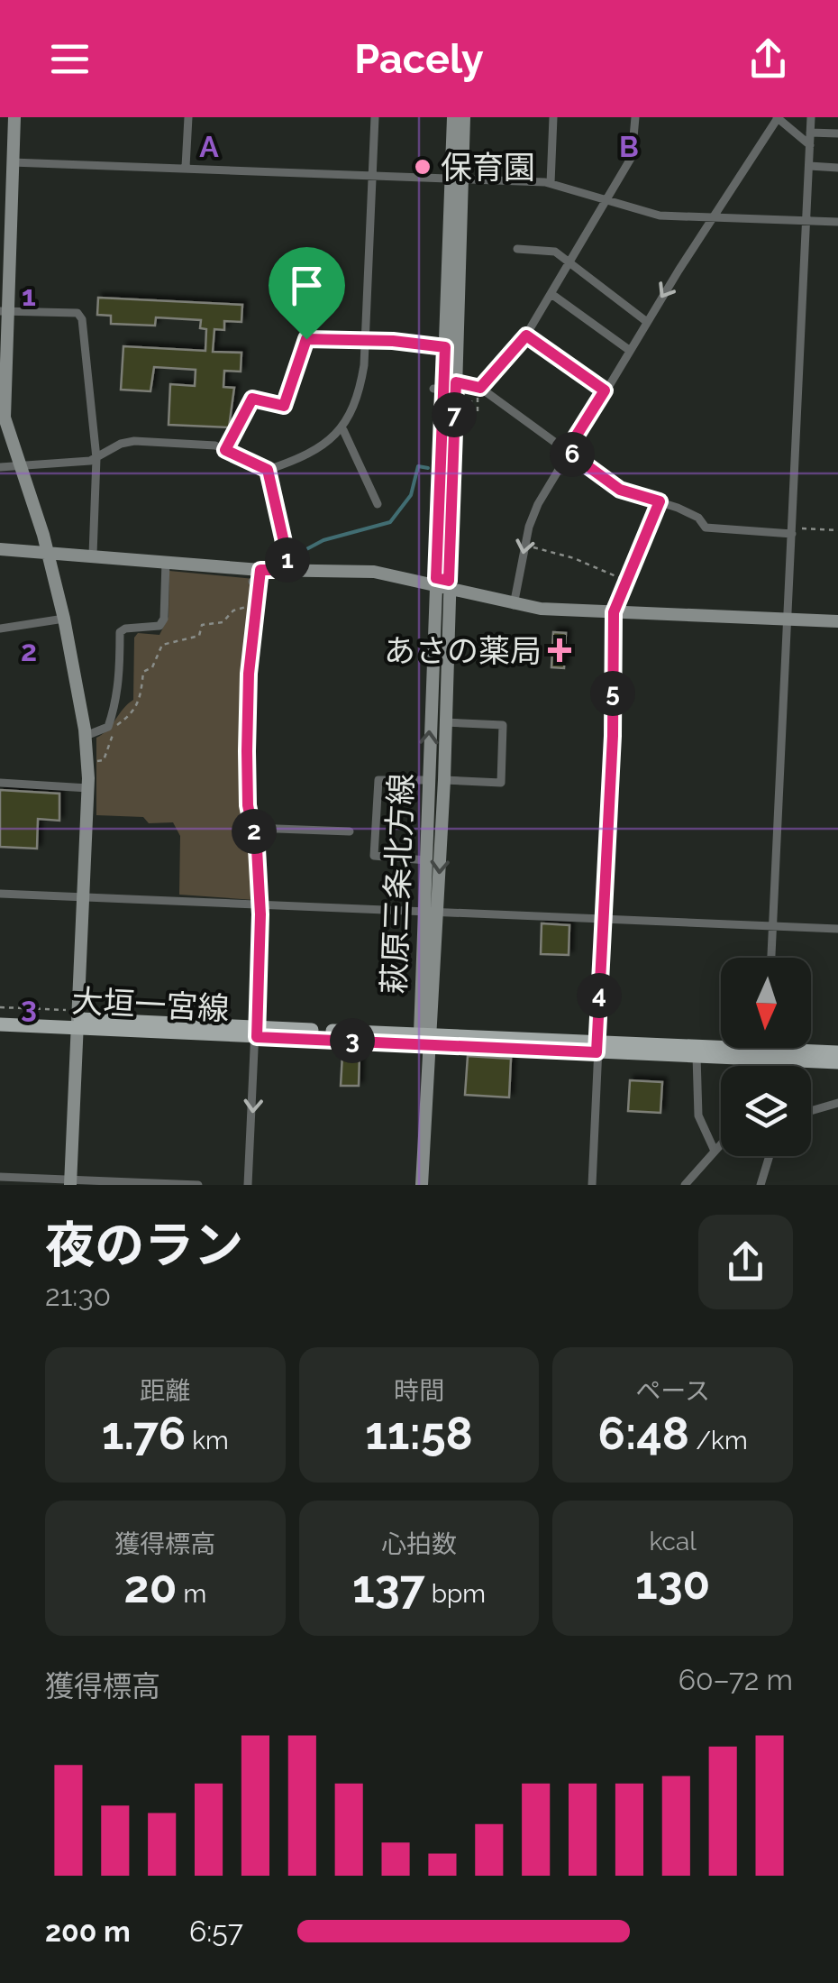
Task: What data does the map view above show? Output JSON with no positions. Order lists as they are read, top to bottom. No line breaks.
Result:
{"streets":{"main road":["大垣一宮線"],"street":["萩原三条北方線"]},"crossings":[["萩原三条北方線","大垣一宮線"]],"places":{"other":["保育園"],"health":["あさの薬局"]},"north":"bottom","page":{"header":"Pacely","pins":["7","6","1","5","2","4","3"],"heading":["夜のラン","21:30"],"stats":[["距離","1.76 km"],["時間","11:58"],["ペース","6:48 /km"],["獲得標高","20 m"],["心拍数","137 bpm"],["kcal","130"]],"chart":["獲得標高","60–72 m"],"list":[{"name":"200 m","note":"6:57"}]},"grid":{"columns":["A","B"],"rows":["1","2","3"]}}
